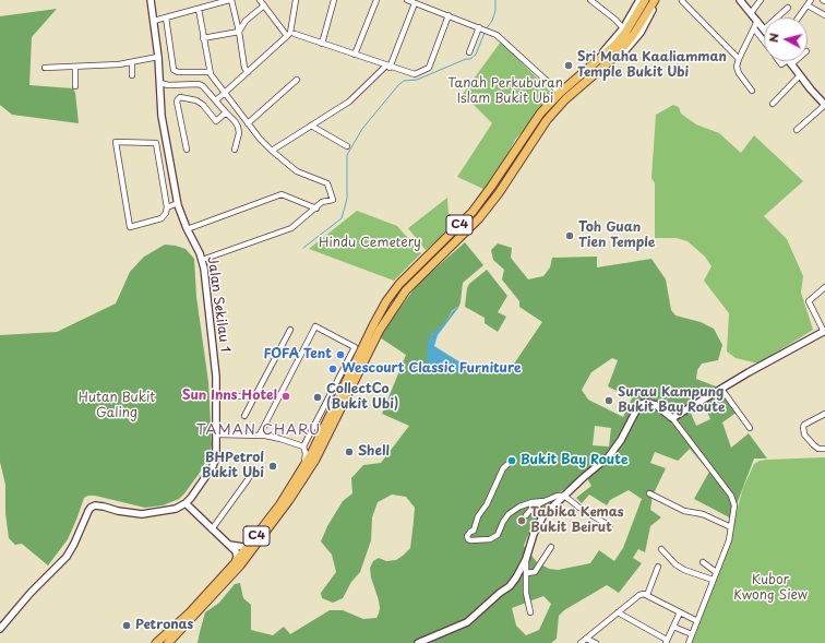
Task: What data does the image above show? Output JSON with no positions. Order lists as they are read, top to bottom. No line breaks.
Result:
{"streets":{"main road":["C4"],"street":["Jalan Sekilau 1"]},"districts":["TAMAN CHARU"],"parks":["Tanah Perkuburan Islam Bukit Ubi","Hindu Cemetery","Hutan Bukit Galing","Kubor Kwong Siew"],"places":["Sri Maha Kaaliamman Temple Bukit Ubi","Toh Guan Tien Temple","FOFA Tent","Wescourt Classic Furniture","Sun Inns Hotel","CollectCo (Bukit Ubi)","Surau Kampung Bukit Bay Route","Shell","Bukit Bay Route","BHPetrol Bukit Ubi","Tabika Kemas Bukit Beirut","Petronas"],"north":"left"}
